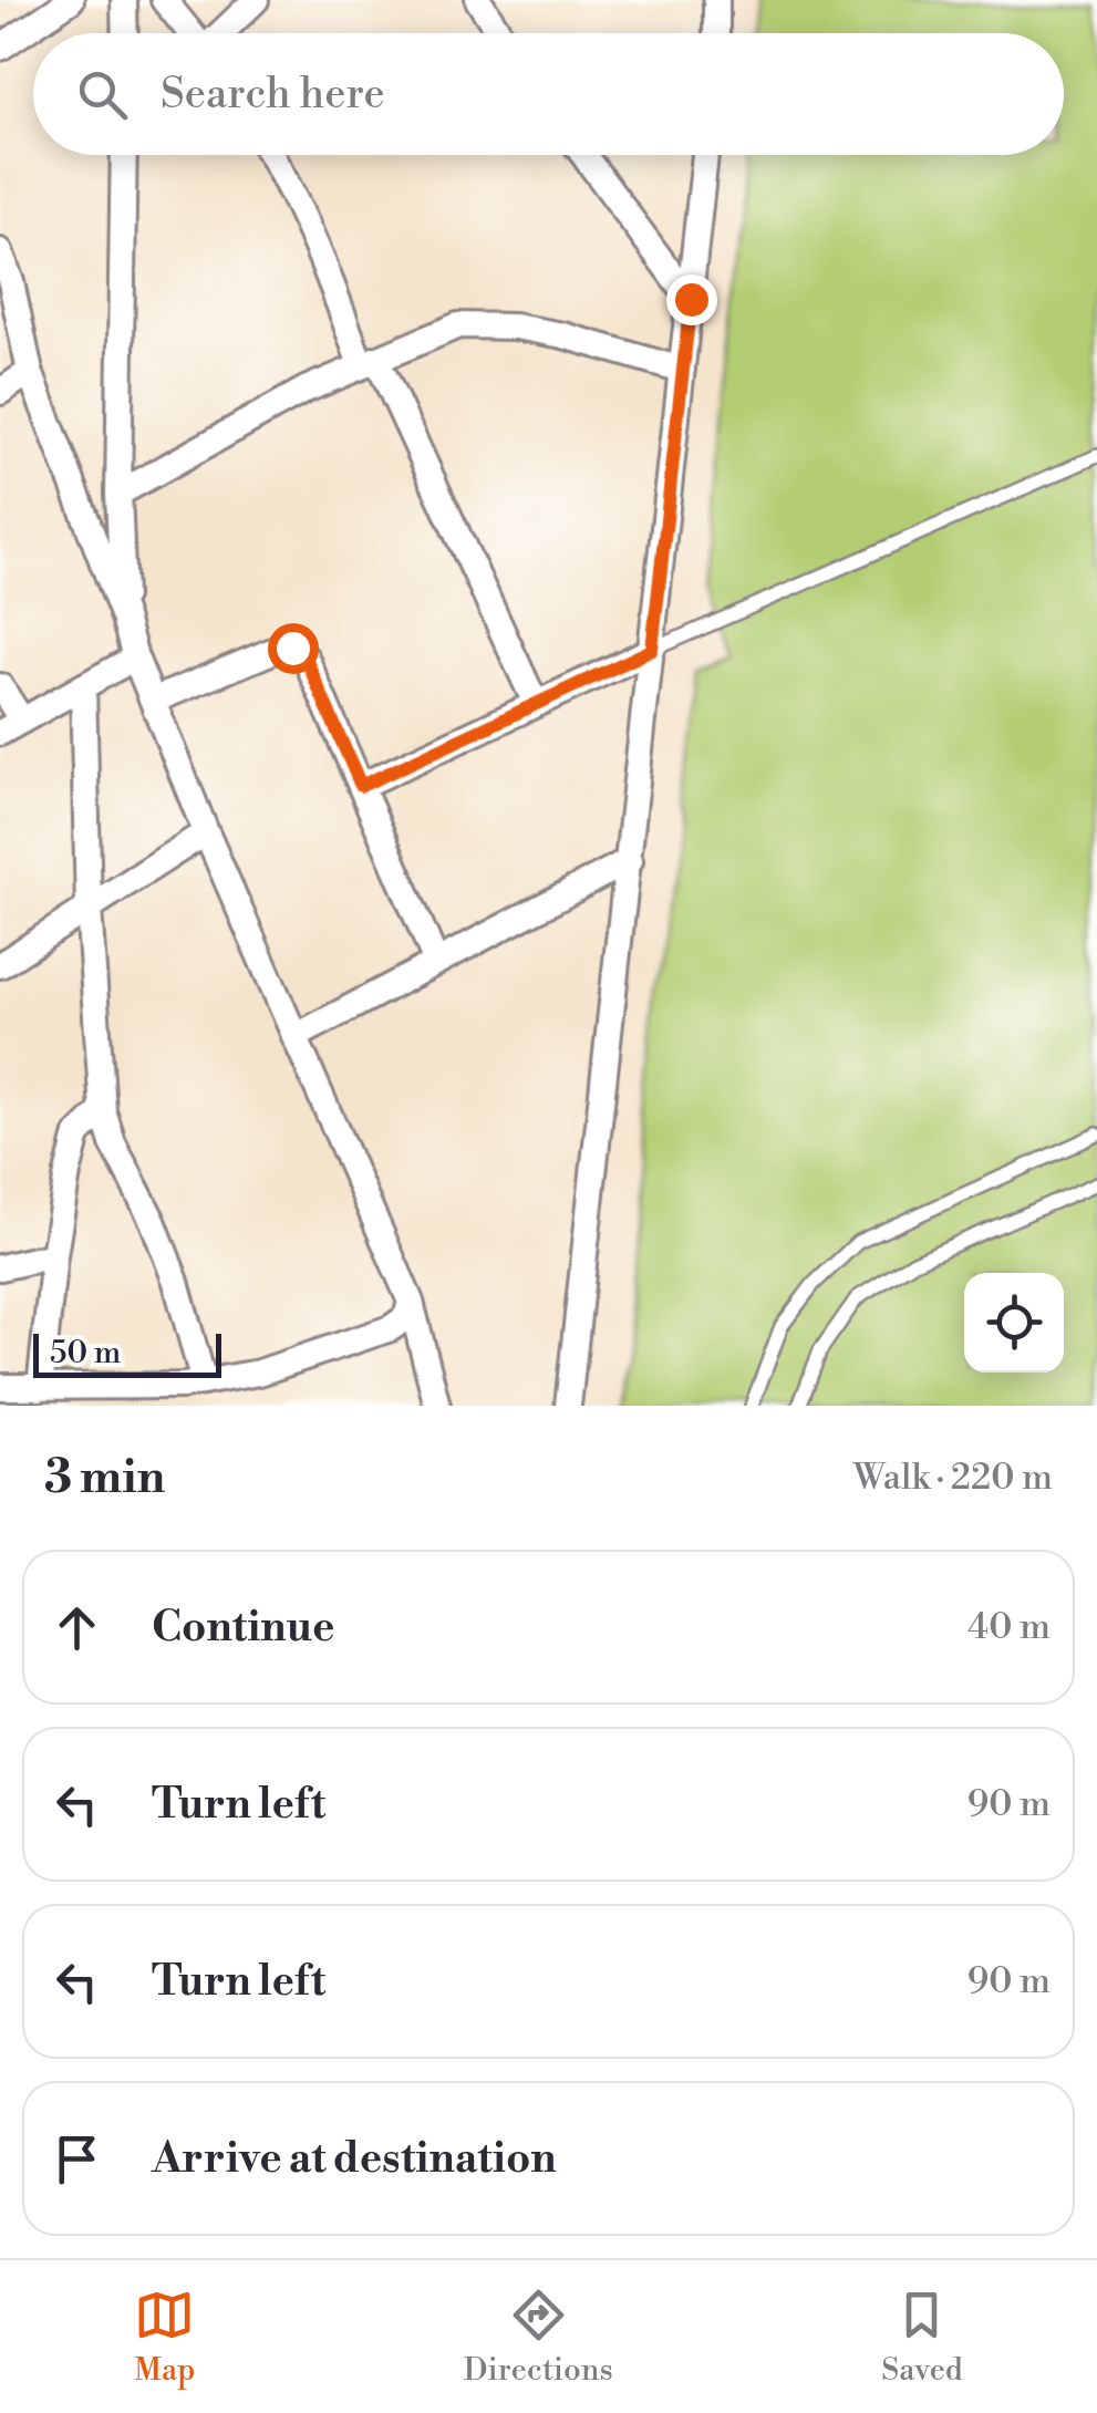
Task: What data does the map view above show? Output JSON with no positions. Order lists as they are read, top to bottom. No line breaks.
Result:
{"scale_bar":"50 m","page":{"search":"Search here","scale":"50 m","heading":["3 min","Walk · 220 m"],"list":[["Continue","40 m"],["Turn left","90 m"],["Turn left","90 m"],"Arrive at destination"],"nav":["Map","Directions","Saved"]}}
